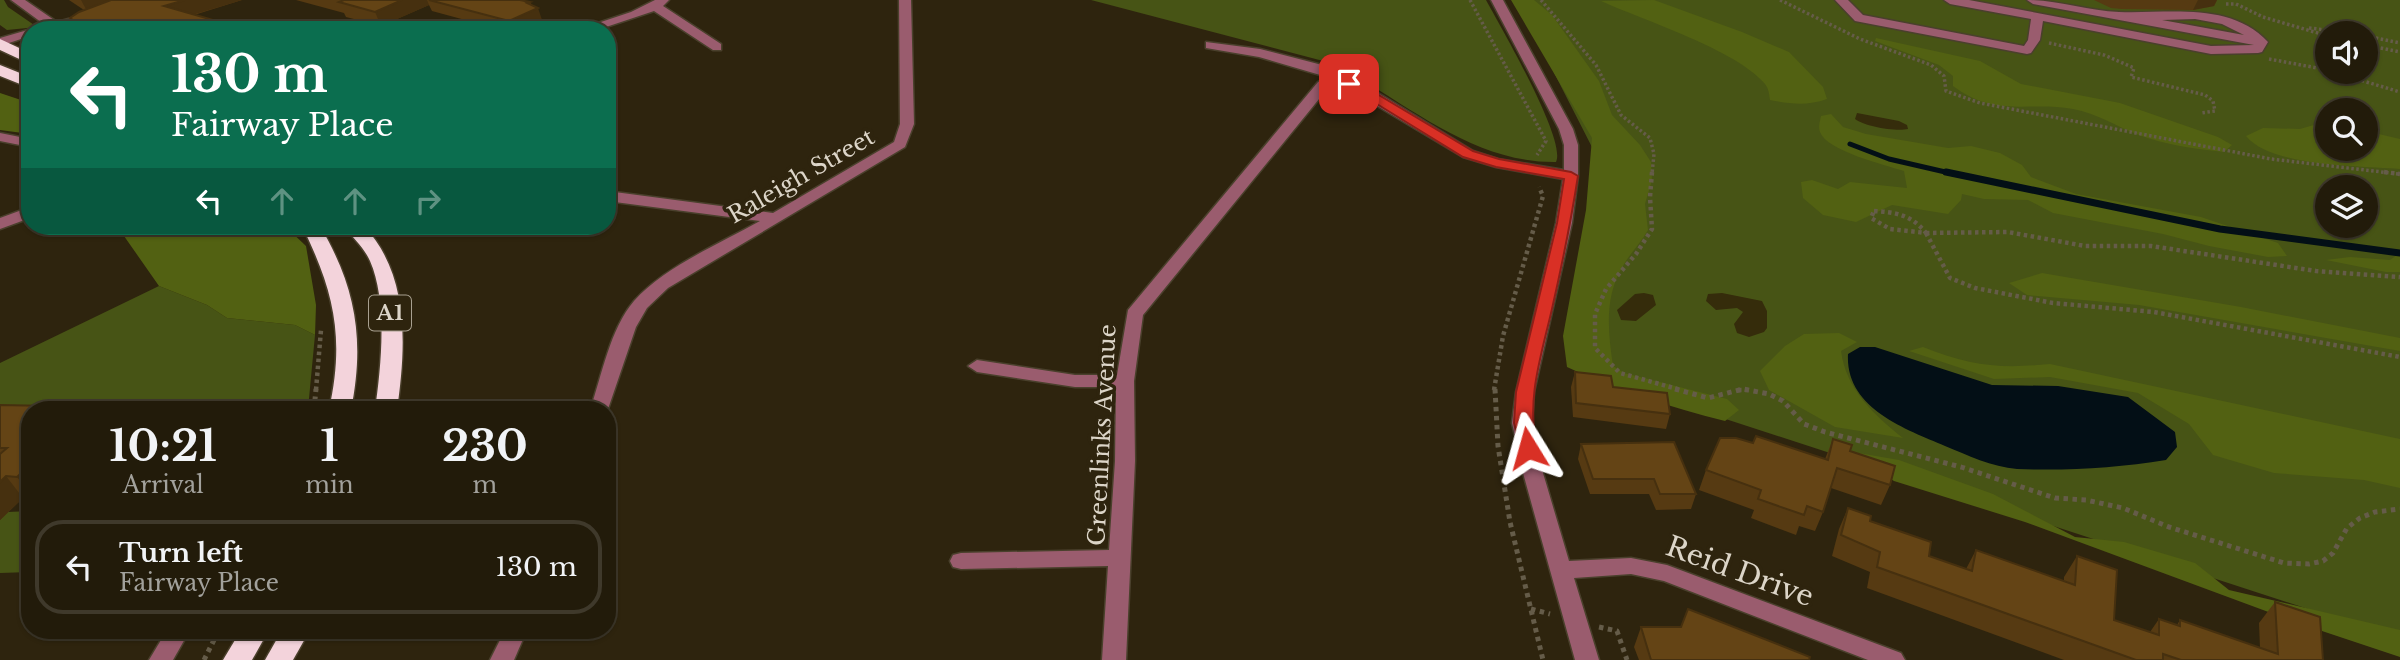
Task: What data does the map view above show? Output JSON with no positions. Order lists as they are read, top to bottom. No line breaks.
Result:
{"streets":{"highway":["A1"],"street":["Raleigh Street","Greenlinks Avenue","Reid Drive"]},"page":{"turn":["130 m","Fairway Place"],"eta":["10:21","Arrival","1","min","230","m"],"list":[{"name":"Turn left","note":"Fairway Place","value":"130 m"}]}}
